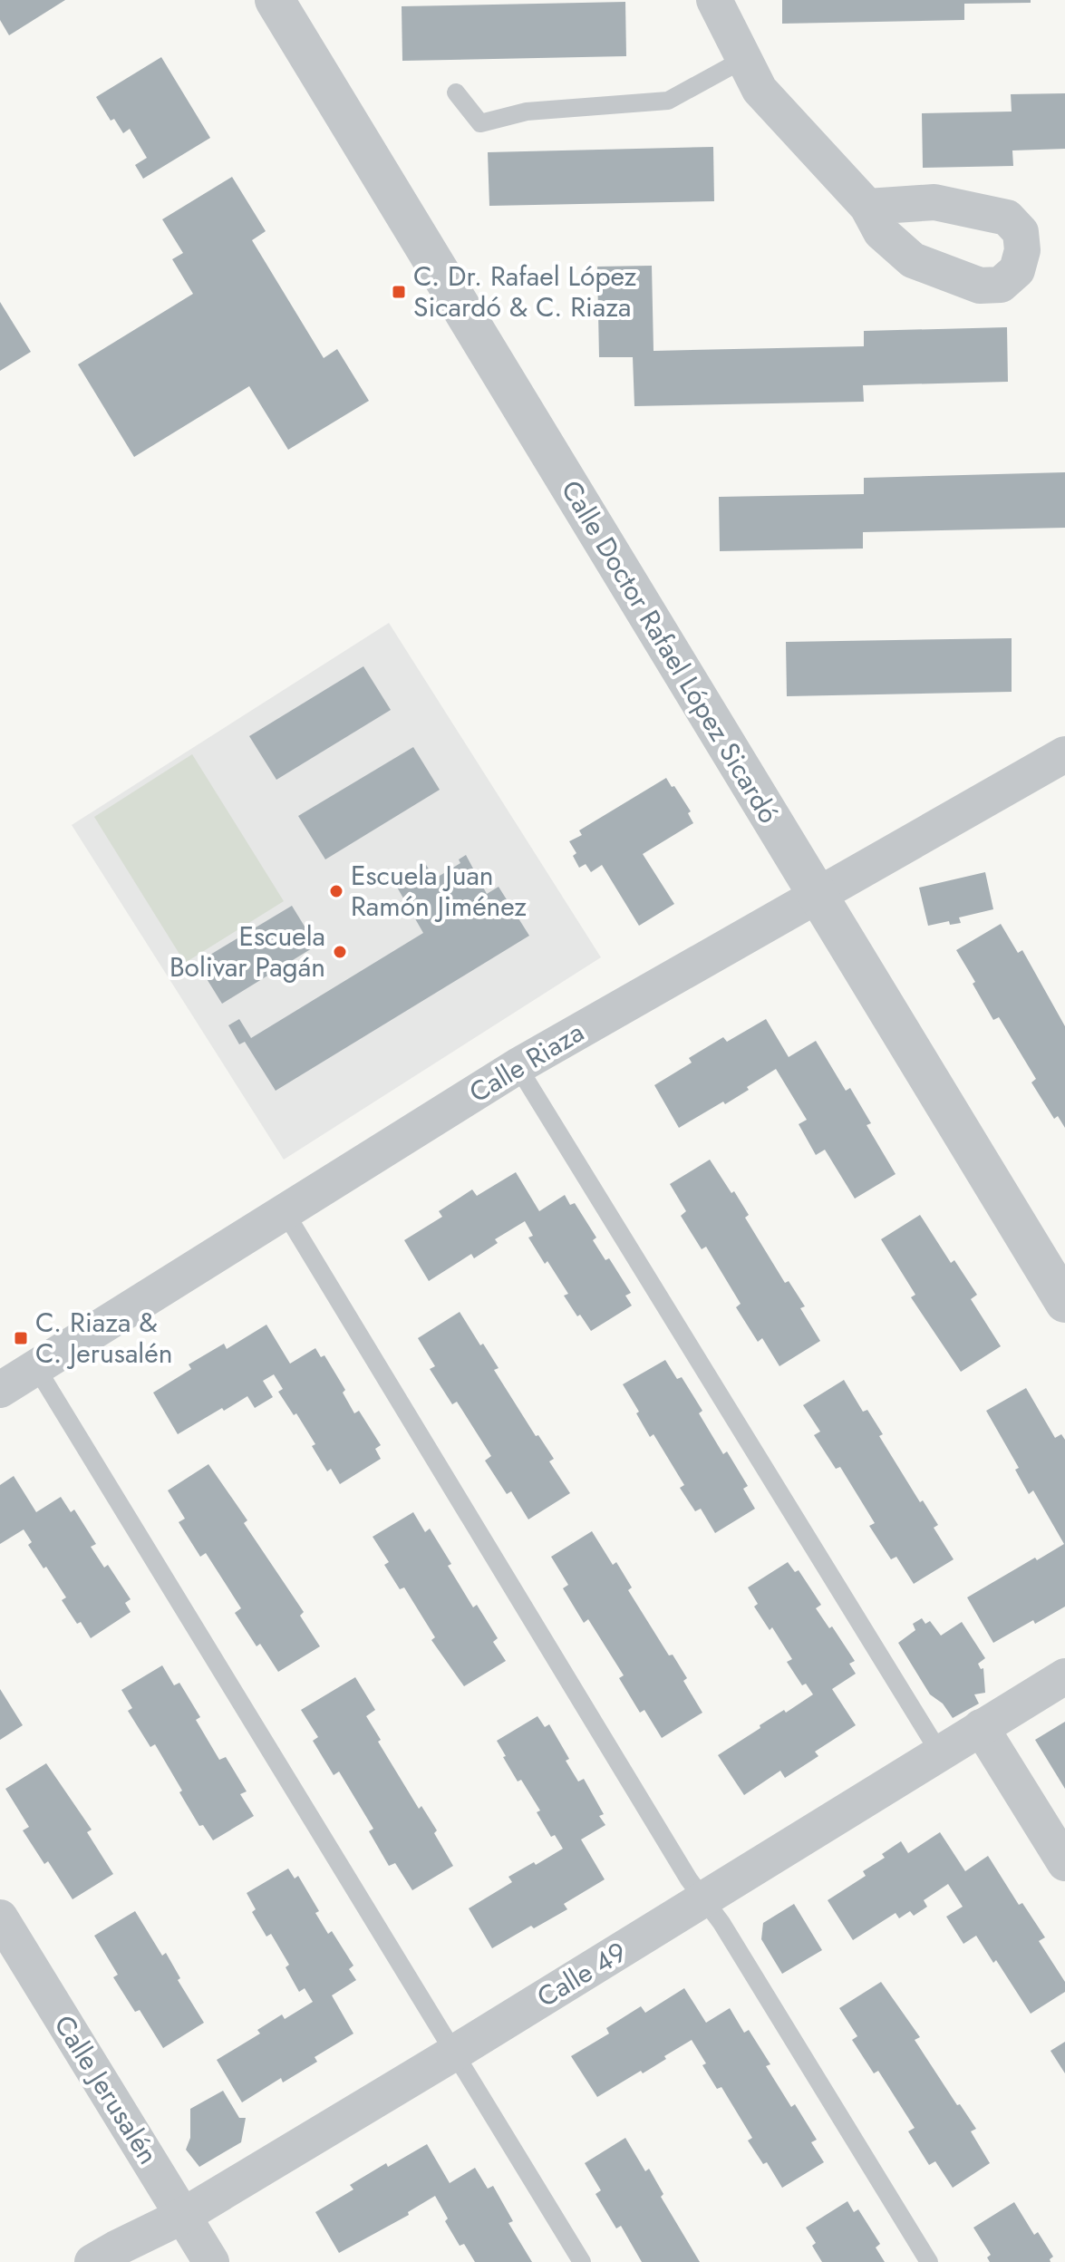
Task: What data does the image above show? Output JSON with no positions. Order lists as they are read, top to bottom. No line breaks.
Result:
{"streets":{"street":["Calle Doctor Rafael López Sicardó","Calle Riaza","Calle 49","Calle Jerusalén"]},"crossings":[["Calle Doctor Rafael López Sicardó","Calle Riaza"],["Calle 49","Calle Jerusalén"]],"places":{"transit":["C. Dr. Rafael López Sicardó & C. Riaza","C. Riaza & C. Jerusalén"],"other":["Escuela Juan Ramón Jiménez","Escuela Bolivar Pagán"]}}
